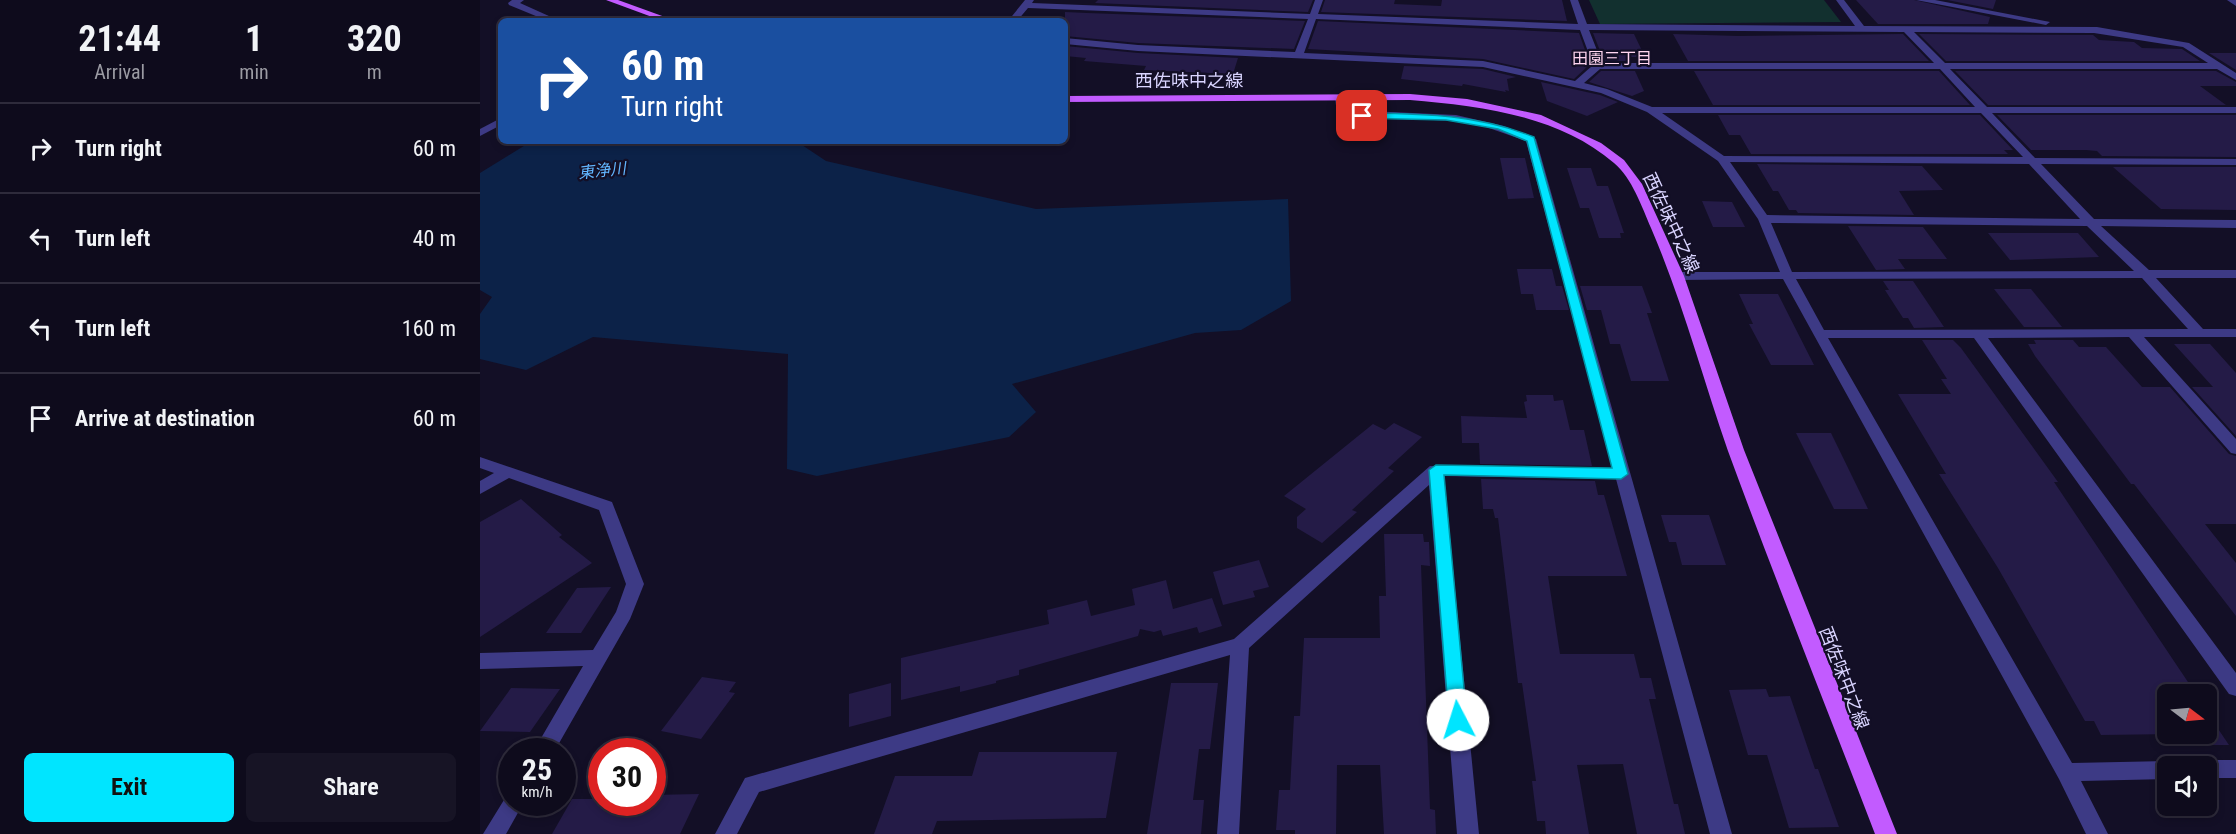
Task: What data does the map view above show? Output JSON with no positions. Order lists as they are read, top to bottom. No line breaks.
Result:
{"streets":{"main road":["西佐味中之線"]},"districts":["田園三丁目"],"water":["東浄川"],"north":"right","page":{"eta":["21:44","Arrival","1","min","320","m"],"turn":["60 m","Turn right"],"list":[{"name":"Turn right","value":"60 m"},{"name":"Turn left","value":"40 m"},{"name":"Turn left","value":"160 m"},{"name":"Arrive at destination","value":"60 m"}],"speed":"25 km/h","limit":"30","buttons":["Exit","Share"]}}
